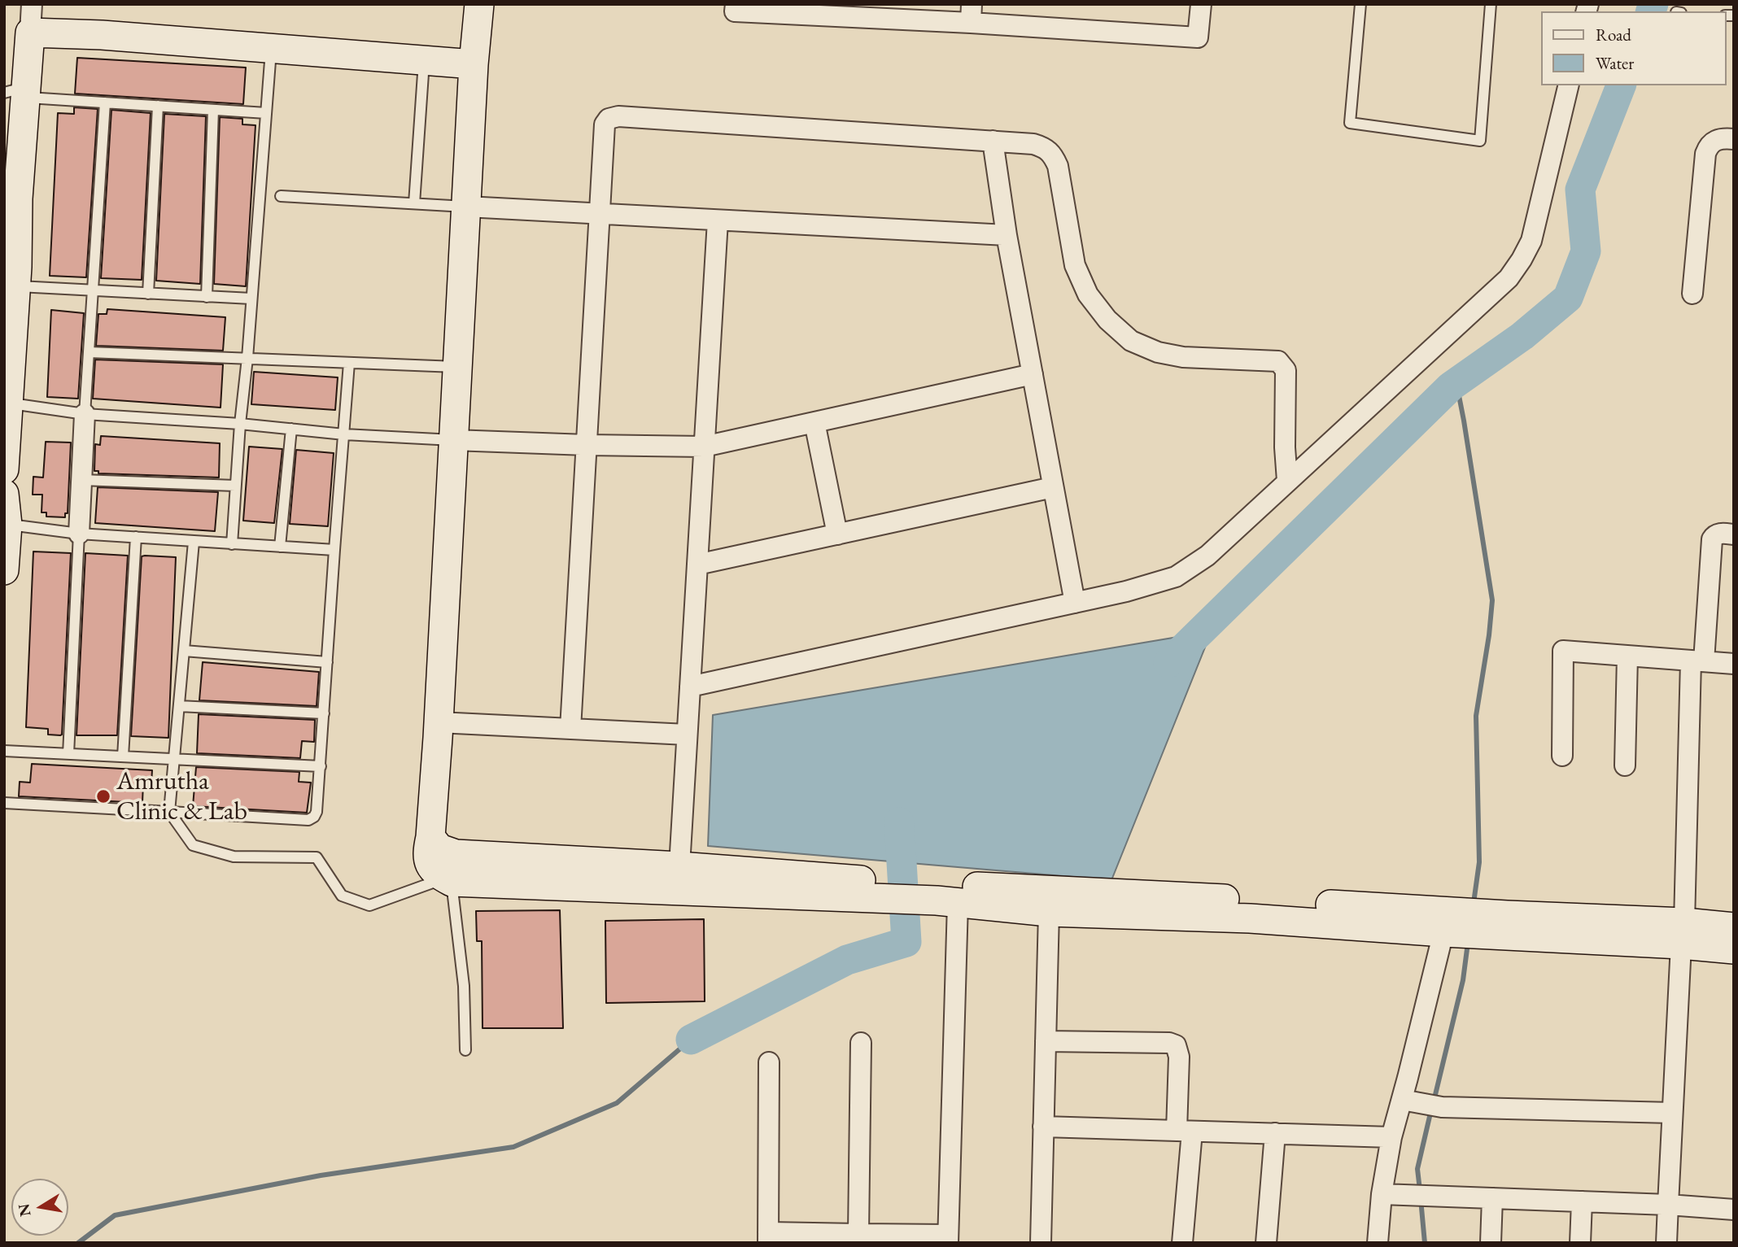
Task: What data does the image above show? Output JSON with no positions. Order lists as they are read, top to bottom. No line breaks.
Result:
{"places":["Amrutha Clinic & Lab"],"legend":["Road","Water"],"north":"left"}
